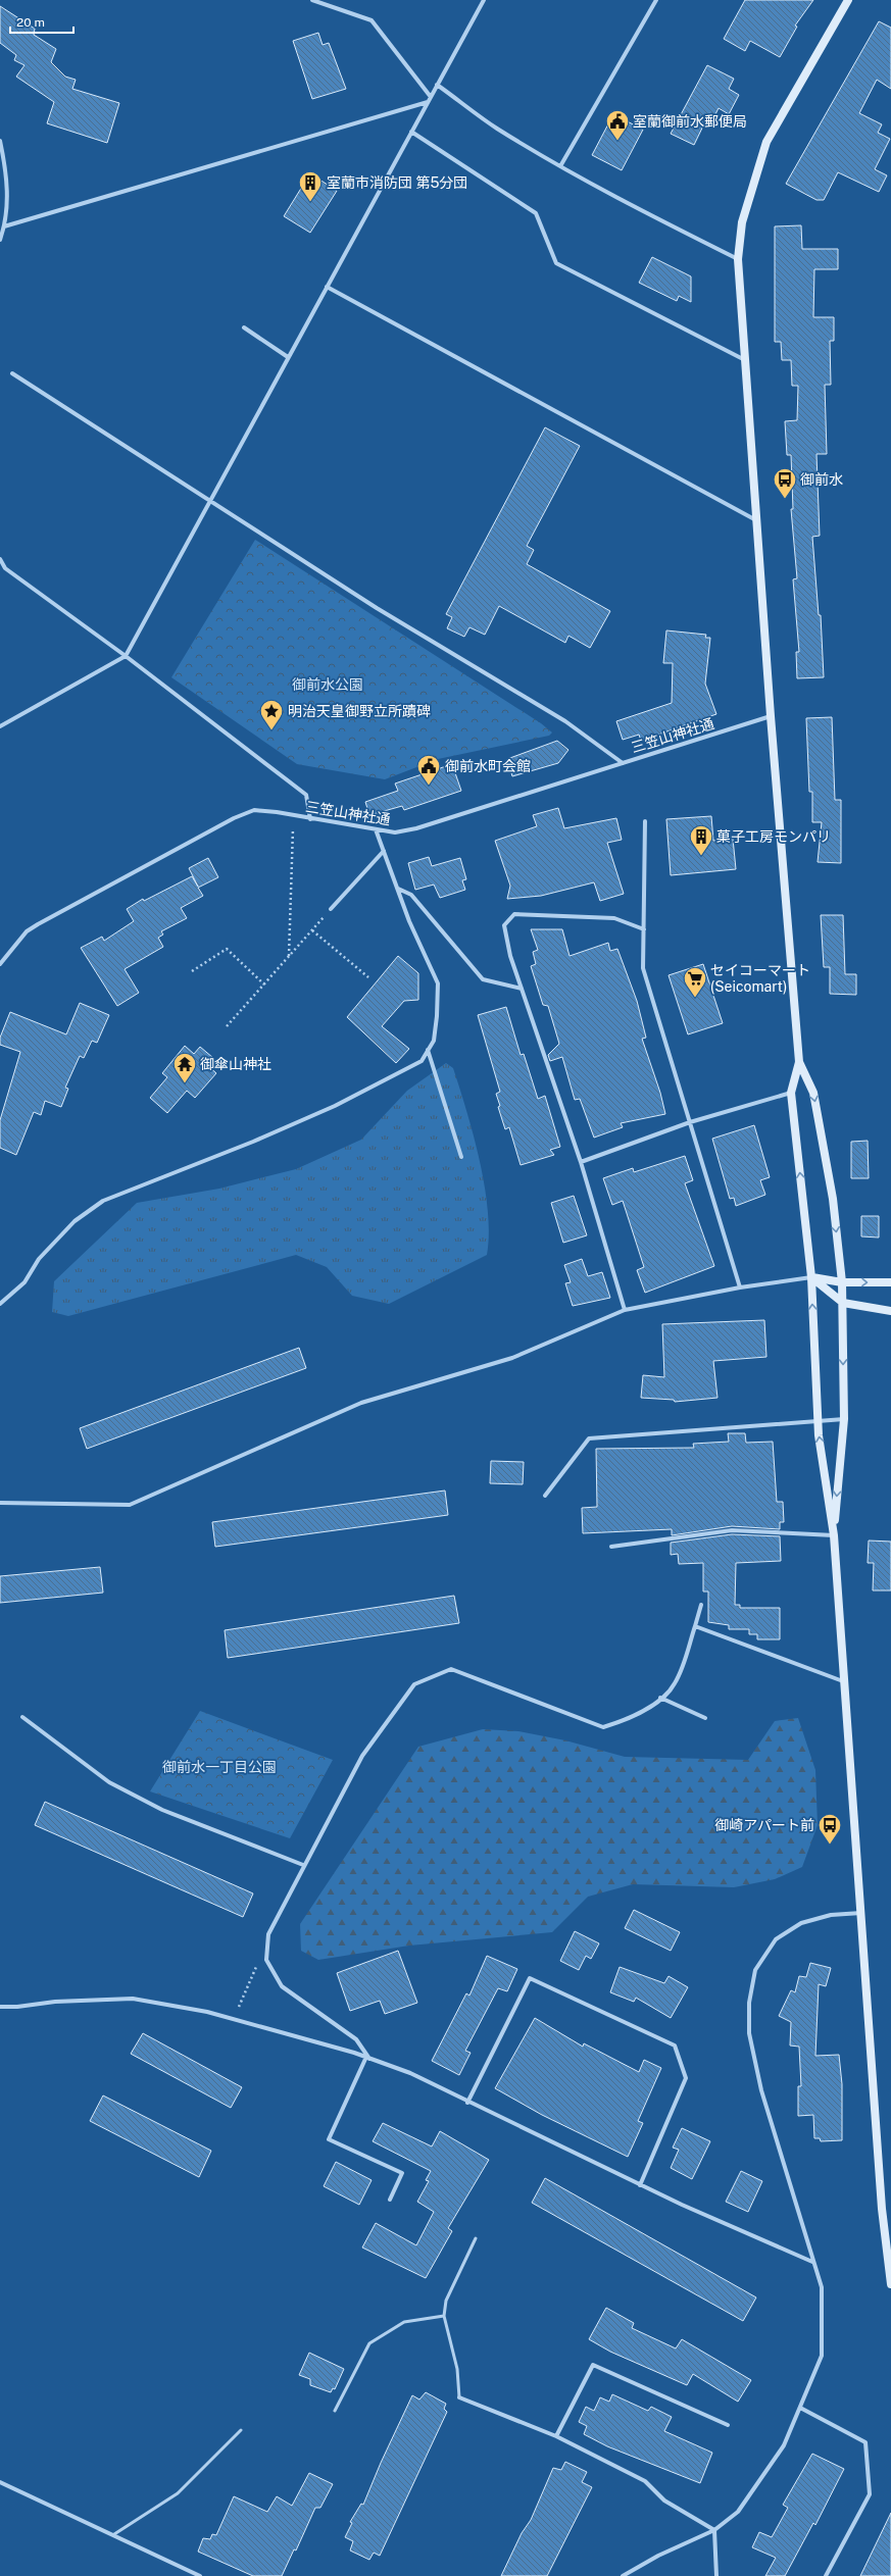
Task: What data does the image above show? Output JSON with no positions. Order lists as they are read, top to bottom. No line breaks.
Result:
{"streets":{"street":["三笠山神社通"]},"parks":["御前水公園","御前水一丁目公園"],"places":{"public building":["室蘭御前水郵便局","御前水町会館"],"building":["室蘭市消防団 第5分団","菓子工房モンパリ"],"bus stop":["御前水","御崎アパート前"],"place":["明治天皇御野立所蹟碑"],"supermarket":["セイコーマート (Seicomart)"],"temple":["御傘山神社"]},"scale_bar":"20 m"}
